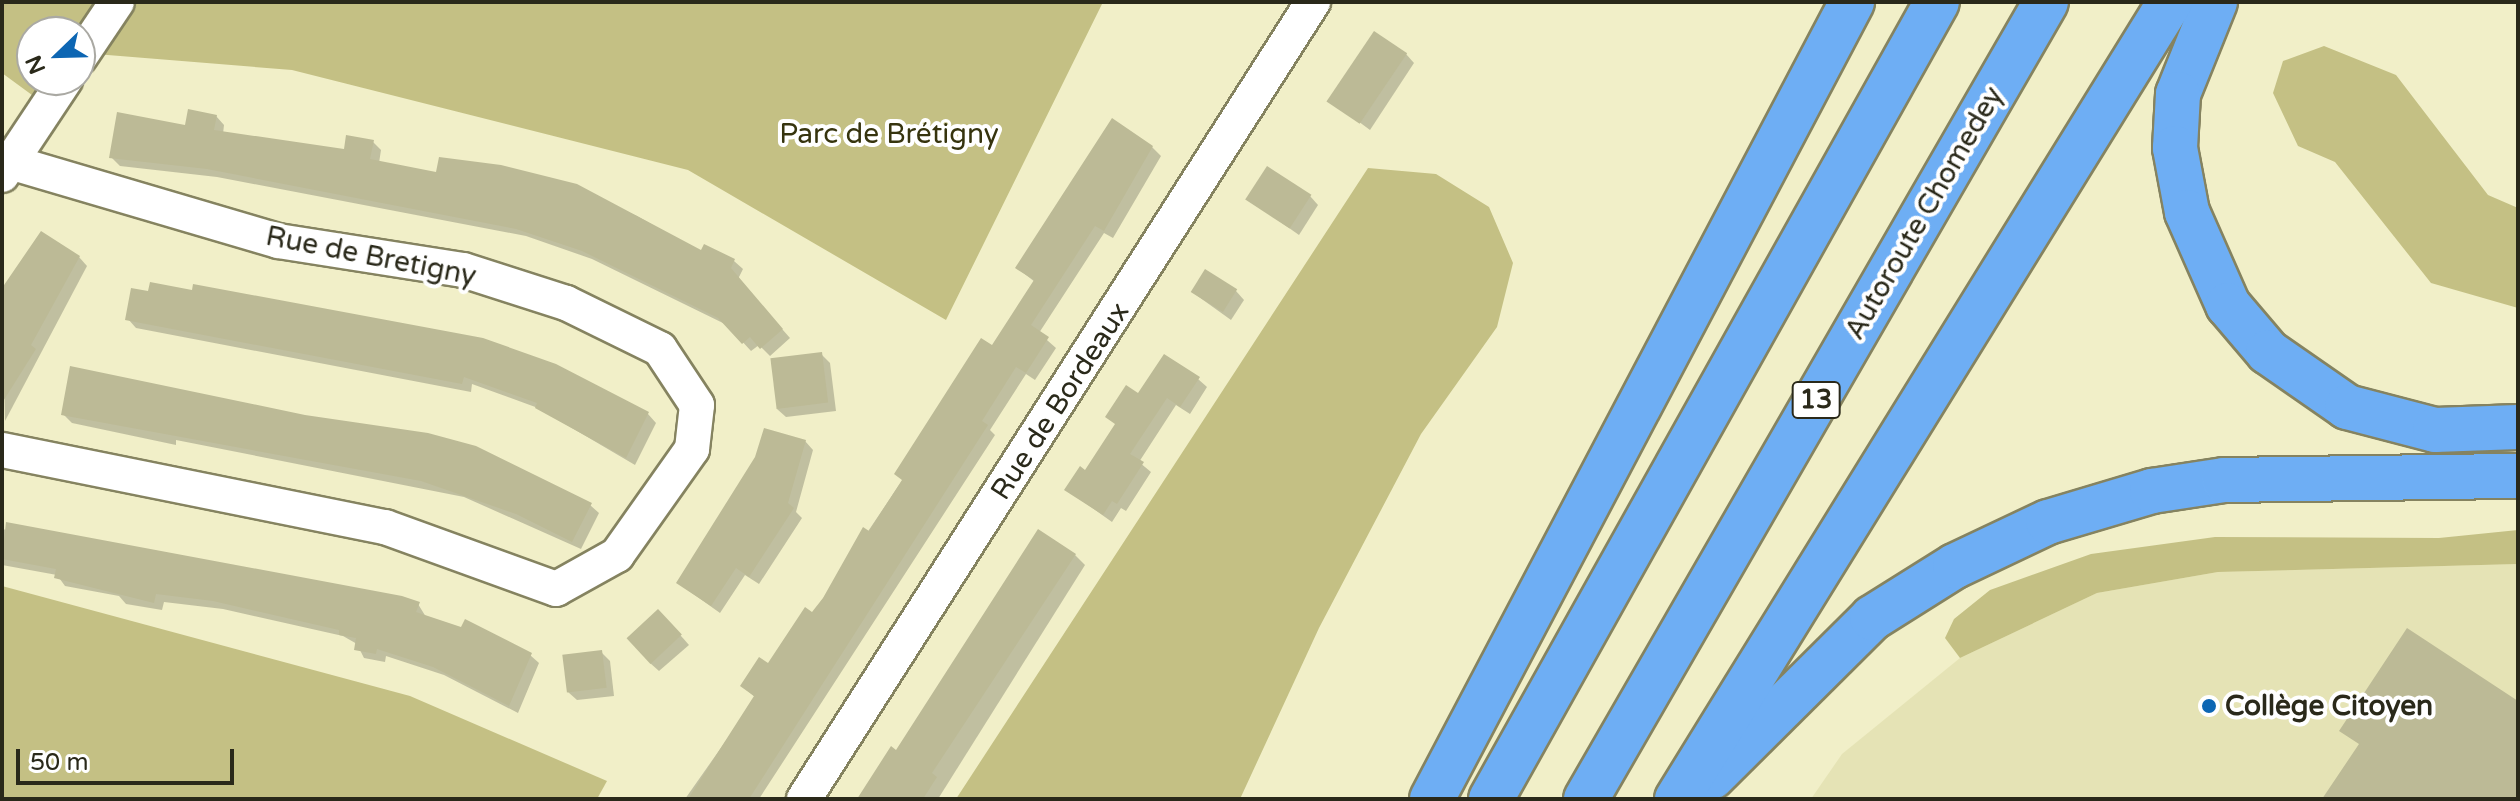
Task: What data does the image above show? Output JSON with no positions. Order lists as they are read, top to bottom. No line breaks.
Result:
{"streets":{"highway":["Autoroute Chomedey","13"],"street":["Rue de Bretigny","Rue de Bordeaux"]},"parks":["Parc de Brétigny"],"places":["Collège Citoyen"],"scale_bar":"50 m","north":"bottom left"}
